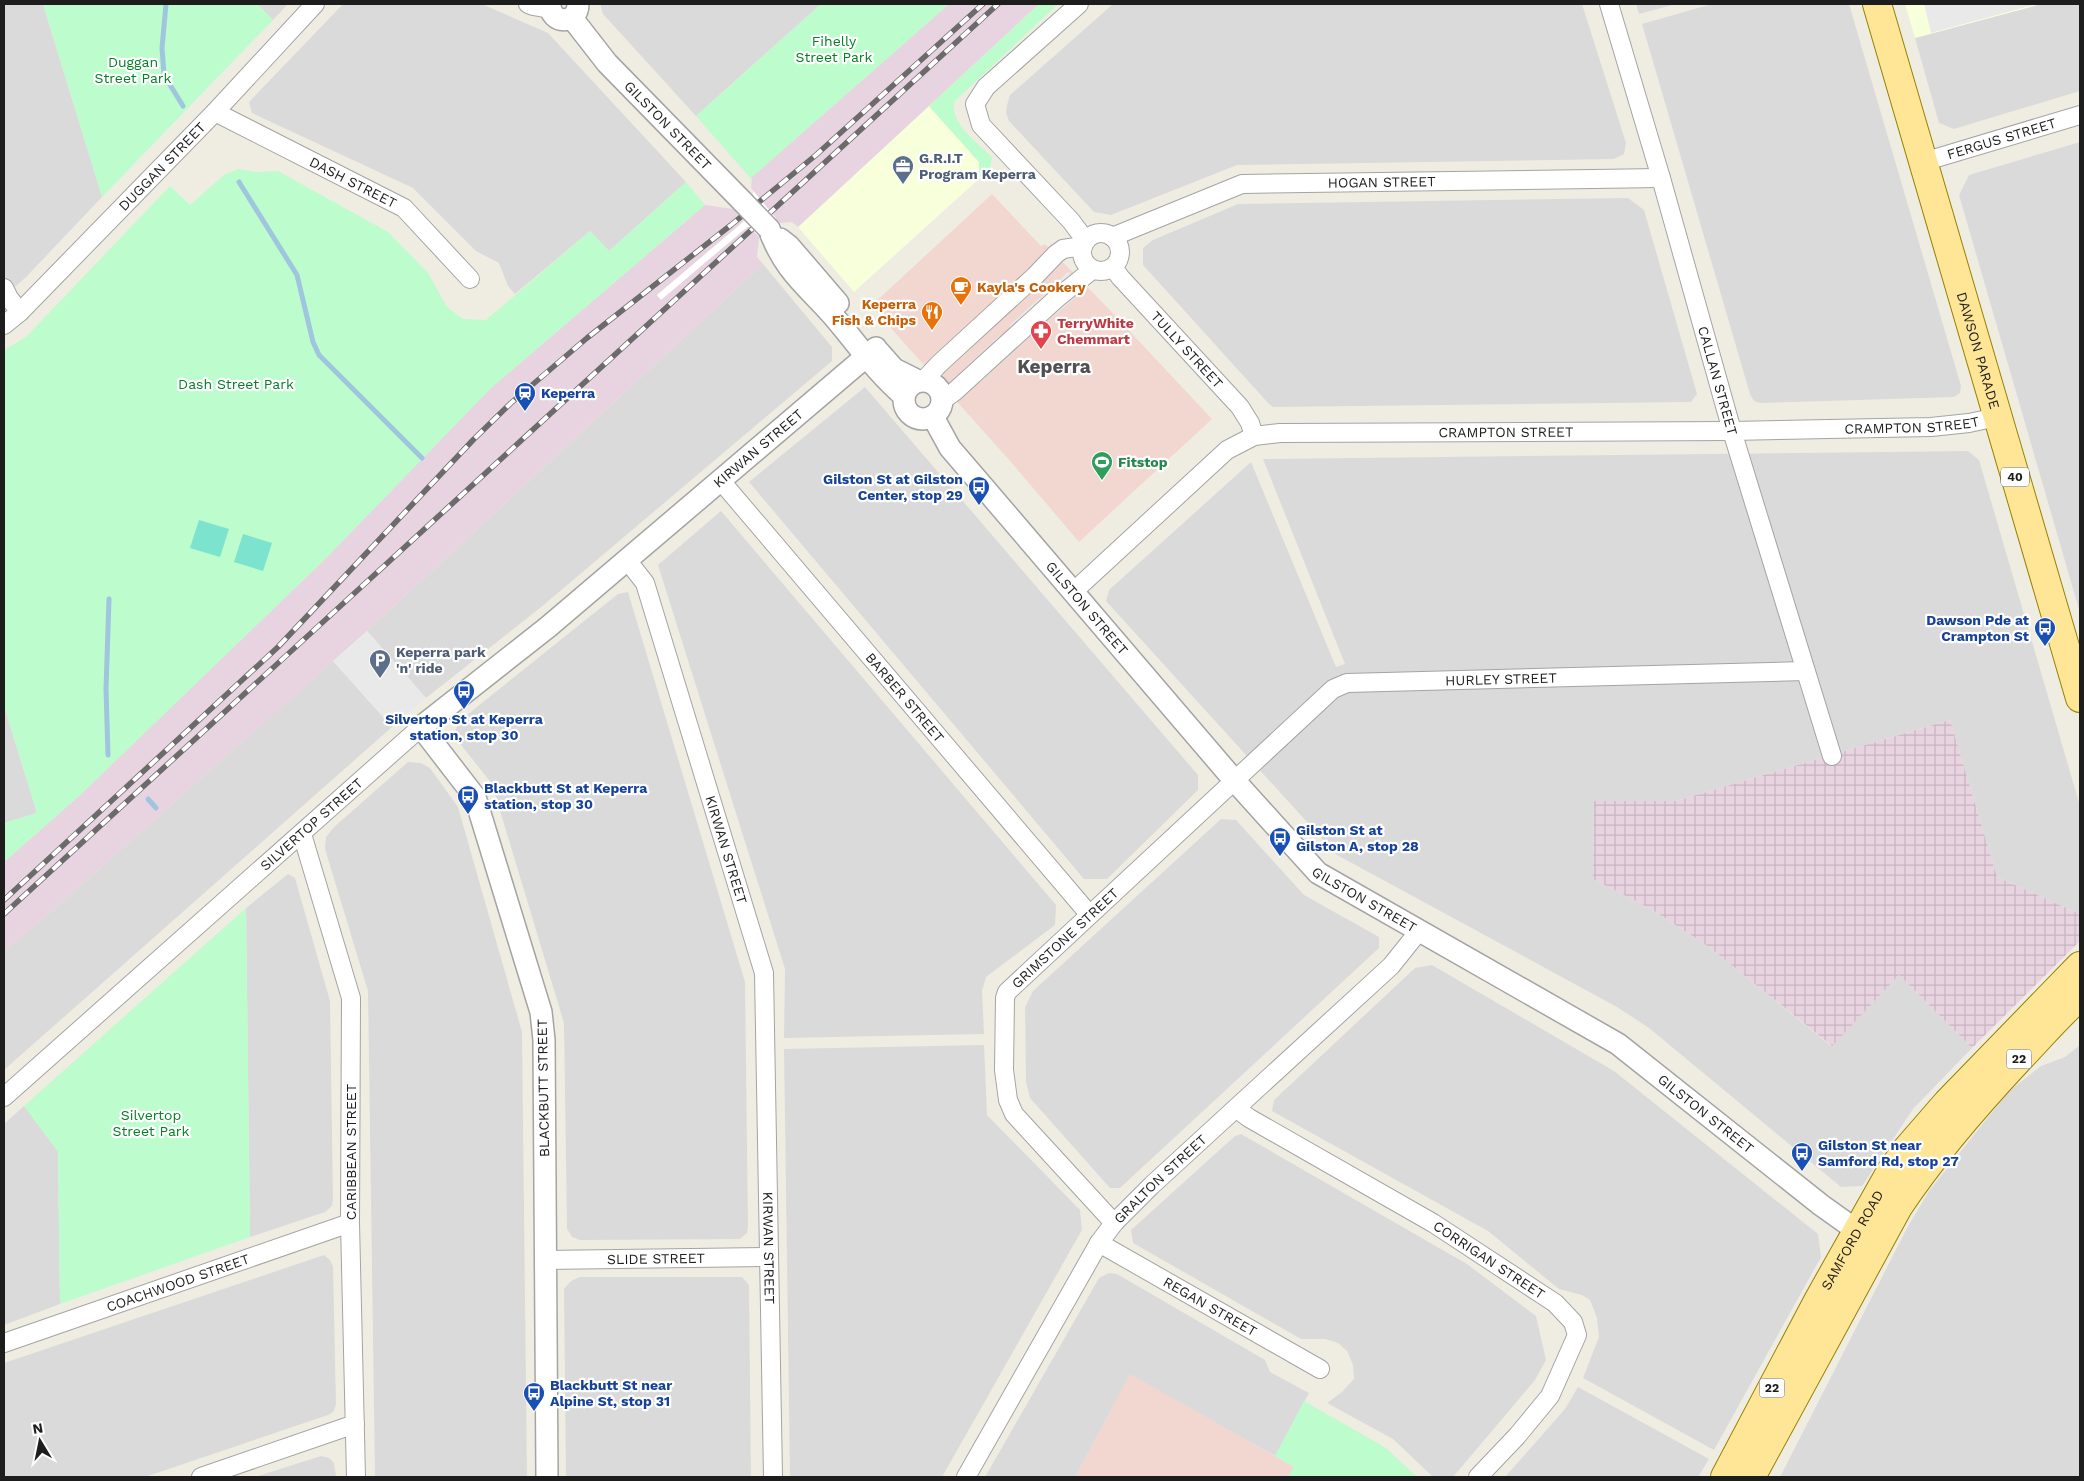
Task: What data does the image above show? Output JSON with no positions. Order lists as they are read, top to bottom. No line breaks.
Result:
{"streets":{"main road":["DAWSON PARADE","40","22","SAMFORD ROAD"],"street":["GILSTON STREET","FERGUS STREET","DUGGAN STREET","DASH STREET","HOGAN STREET","TULLY STREET","CALLAN STREET","CRAMPTON STREET","KIRWAN STREET","HURLEY STREET","BARBER STREET","SILVERTOP STREET","GRIMSTONE STREET","BLACKBUTT STREET","CARIBBEAN STREET","GRALTON STREET","SLIDE STREET","CORRIGAN STREET","COACHWOOD STREET","REGAN STREET"]},"crossings":[["GILSTON STREET","CRAMPTON STREET"],["GILSTON STREET","KIRWAN STREET"],["GILSTON STREET","HURLEY STREET"],["GILSTON STREET","GRIMSTONE STREET"],["GILSTON STREET","GRALTON STREET"],["GILSTON STREET","SAMFORD ROAD"],["FERGUS STREET","DAWSON PARADE"],["DUGGAN STREET","DASH STREET"],["HOGAN STREET","TULLY STREET"],["HOGAN STREET","CALLAN STREET"],["TULLY STREET","CRAMPTON STREET"],["DAWSON PARADE","CRAMPTON STREET"],["CALLAN STREET","CRAMPTON STREET"],["CALLAN STREET","HURLEY STREET"],["KIRWAN STREET","BARBER STREET"],["KIRWAN STREET","SILVERTOP STREET"],["KIRWAN STREET","SLIDE STREET"],["HURLEY STREET","GRIMSTONE STREET"],["BARBER STREET","GRIMSTONE STREET"],["SILVERTOP STREET","BLACKBUTT STREET"],["SILVERTOP STREET","CARIBBEAN STREET"],["GRIMSTONE STREET","GRALTON STREET"],["BLACKBUTT STREET","SLIDE STREET"],["CARIBBEAN STREET","COACHWOOD STREET"],["GRALTON STREET","CORRIGAN STREET"],["GRALTON STREET","REGAN STREET"]],"districts":["Keperra"],"parks":["Fihelly Street Park","Duggan Street Park","Dash Street Park","Silvertop Street Park"],"places":{"office":["G.R.I.T Program Keperra"],"cafe":["Kayla's Cookery"],"restaurant":["Keperra Fish & Chips"],"pharmacy":["TerryWhite Chemmart"],"station":["Keperra"],"sports":["Fitstop"],"bus stop":["Gilston St at Gilston Center, stop 29","Dawson Pde at Crampton St","Silvertop St at Keperra station, stop 30","Blackbutt St at Keperra station, stop 30","Gilston St at Gilston A, stop 28","Gilston St near Samford Rd, stop 27","Blackbutt St near Alpine St, stop 31"],"parking":["Keperra park 'n' ride"]},"north":"top"}
